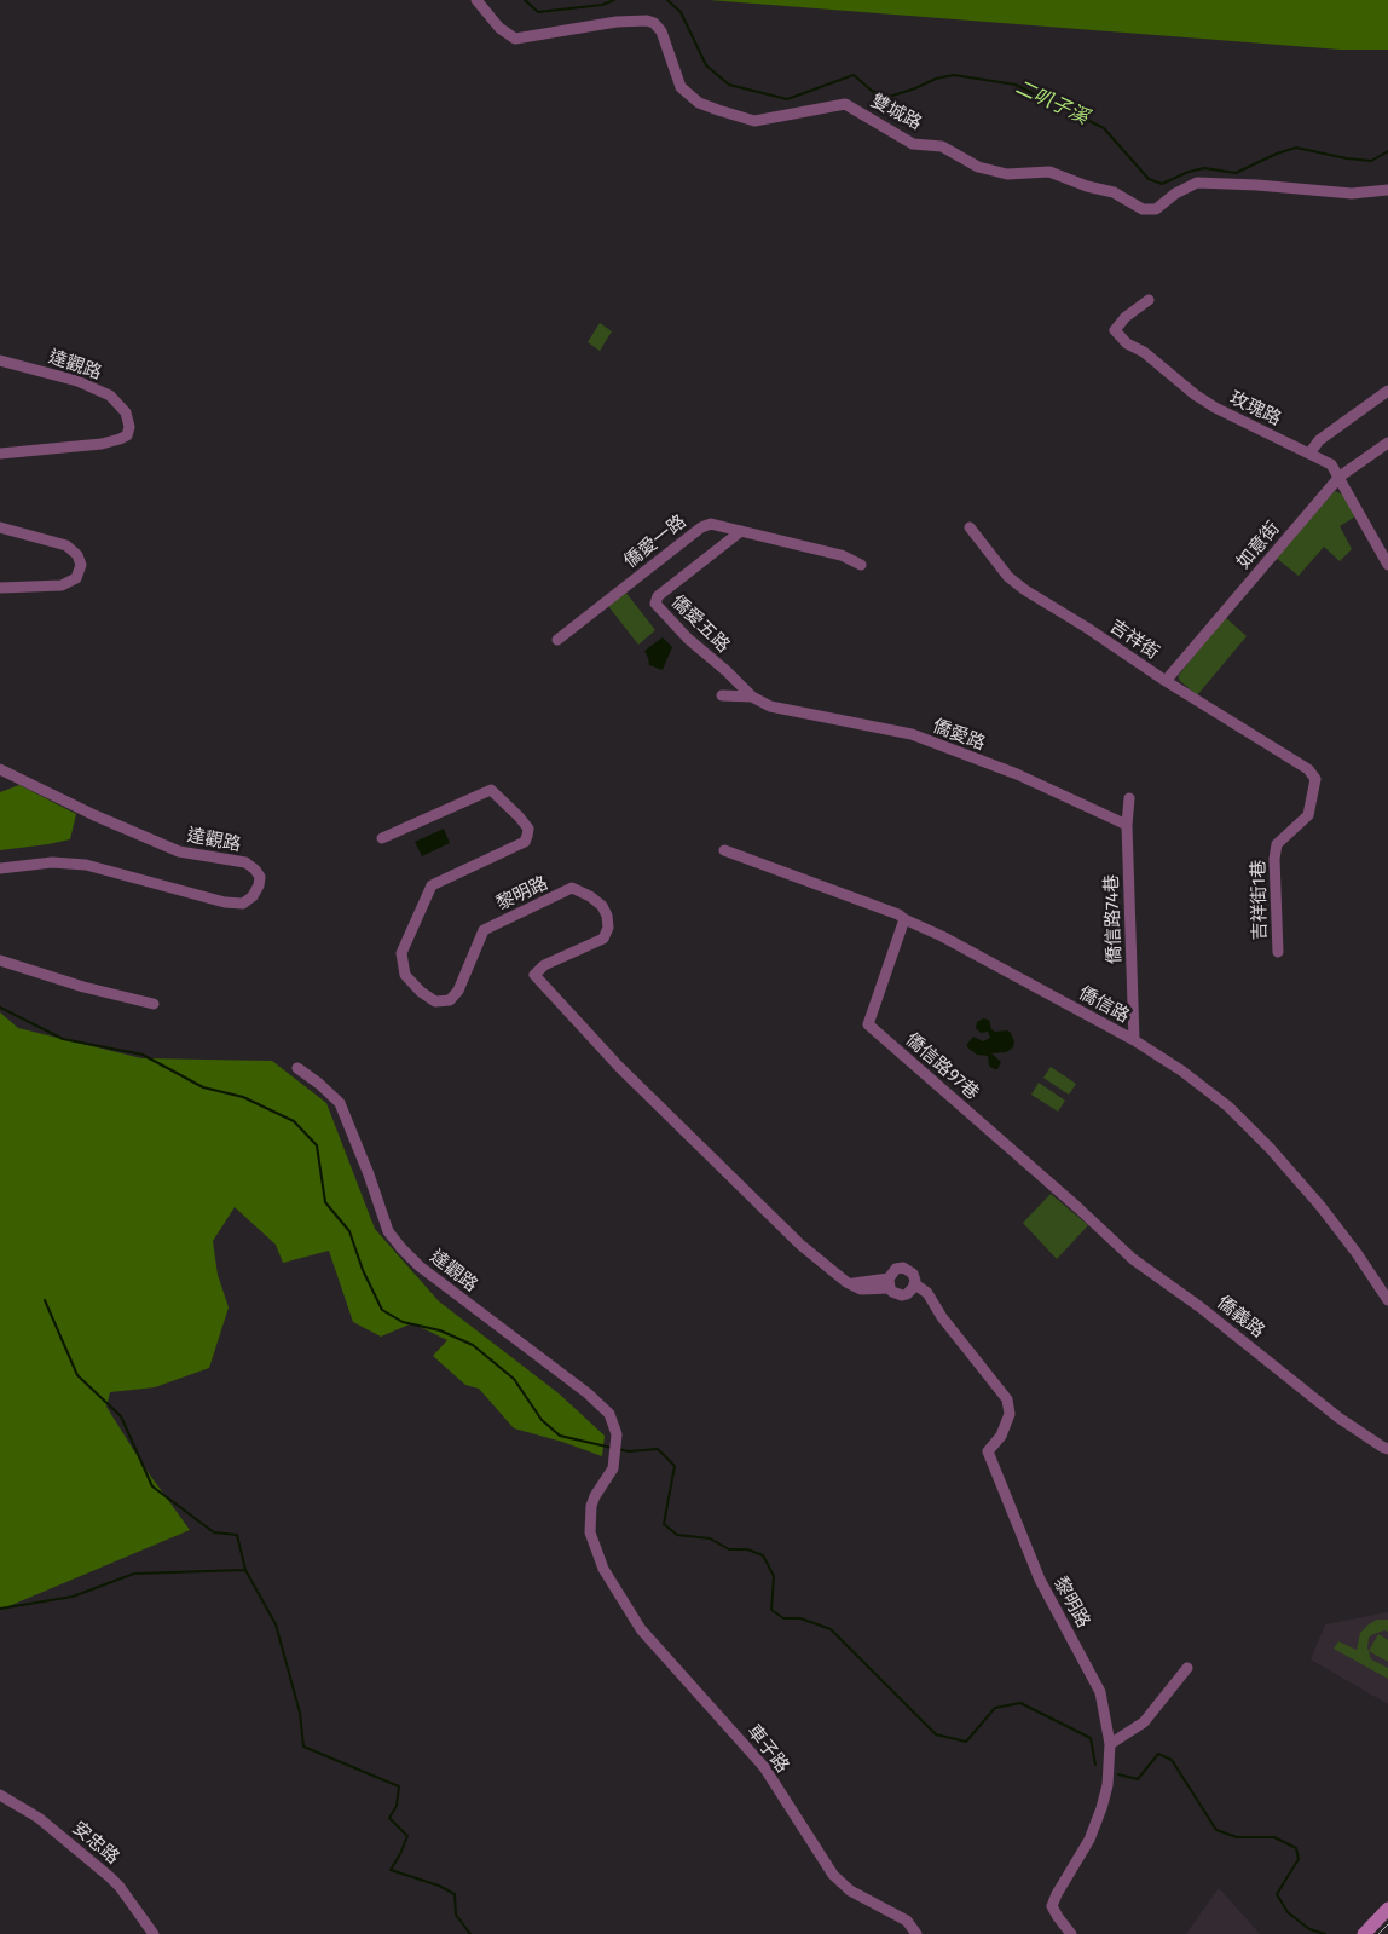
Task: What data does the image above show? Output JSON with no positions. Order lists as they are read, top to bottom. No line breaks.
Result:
{"streets":{"street":["雙城路","達觀路","玫瑰路","僑愛一路","如意街","僑愛五路","吉祥街","僑愛路","黎明路","吉祥街1巷","僑信路74巷","僑信路","僑信路97巷","僑義路","車子路","安忠路"]},"crossings":[["達觀路","車子路"],["玫瑰路","如意街"],["僑愛一路","僑愛五路"],["如意街","吉祥街"],["僑愛五路","僑愛路"],["吉祥街","吉祥街1巷"],["僑愛路","僑信路74巷"],["僑信路74巷","僑信路"],["僑信路","僑信路97巷"],["僑信路97巷","僑義路"]],"water":["二叭子溪"]}
